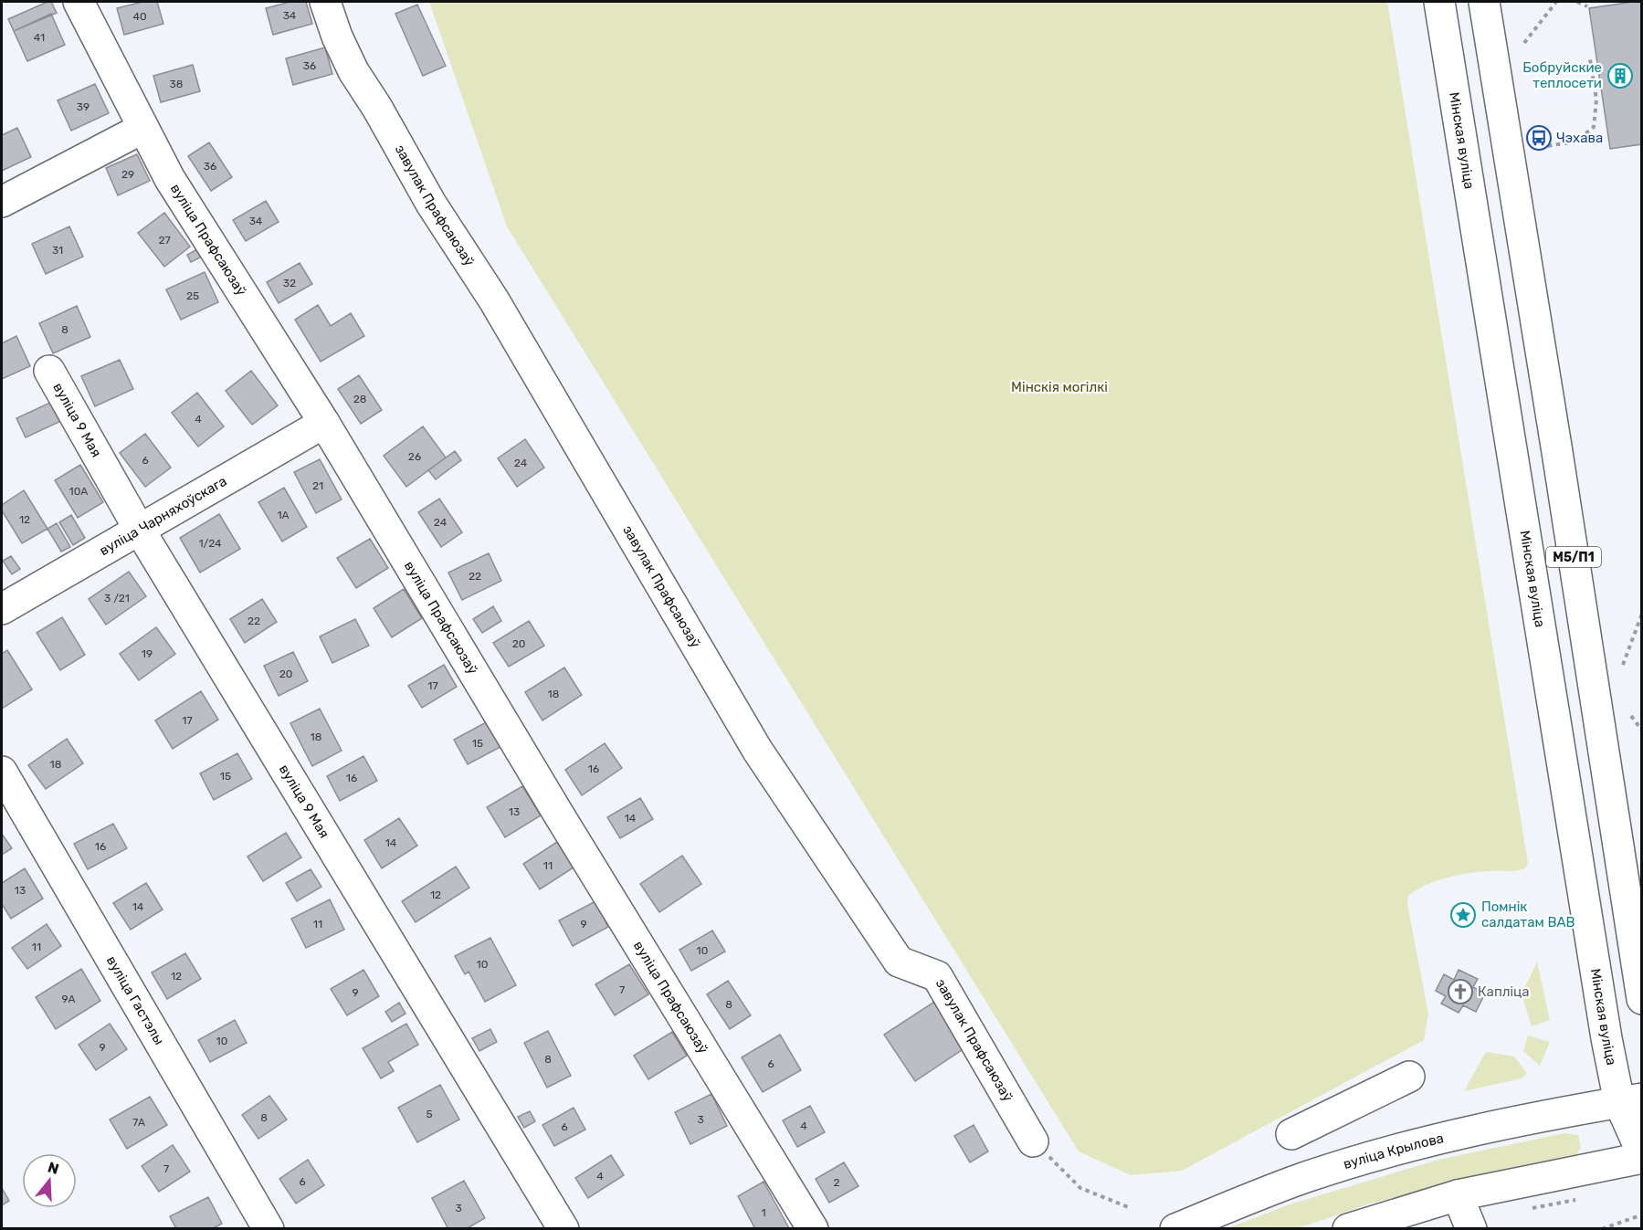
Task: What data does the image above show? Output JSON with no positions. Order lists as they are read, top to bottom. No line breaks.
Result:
{"streets":{"street":["Мінская вуліца","завулак Прафсаюзаў","вуліца Прафсаюзаў","вуліца 9 Мая","вуліца Чарняхоўскага","М5/П1","вуліца Гастэлы","вуліца Крылова"]},"crossings":[["Мінская вуліца","вуліца Крылова"],["вуліца Прафсаюзаў","вуліца Чарняхоўскага"],["вуліца 9 Мая","вуліца Чарняхоўскага"]],"parks":["Мінскія могілкі"],"places":{"building":["Бобруйские теплосети"],"bus stop":["Чэхава"],"place":["Помнік салдатам ВАВ"],"church":["Капліца"]},"house_numbers":["34","40","41","36","38","39","36","29","34","27","31","32","25","8","28","4","26","6","24","21","10А","1А","12","24","1/24","22","3 /21","22","20","19","20","17","18","17","18","15","18","16","15","16","13","14","14","16","11","13","12","14","11","9","11","10","10","12","7","9","9А","8","10","9","8","6","5","8","3","7А","4","6","7","4","6","2","3","1"],"north":"top"}
